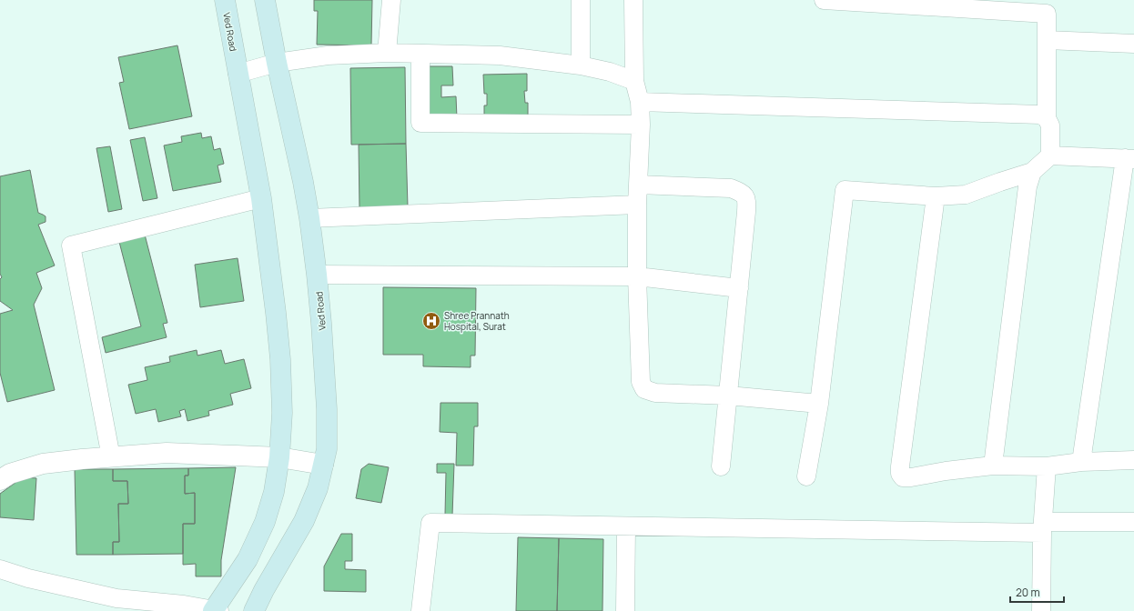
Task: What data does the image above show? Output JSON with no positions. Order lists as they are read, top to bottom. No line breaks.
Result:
{"streets":{"main road":["Ved Road"]},"places":{"hospital":["Shree Prannath Hospital, Surat"]},"scale_bar":"20 m"}
